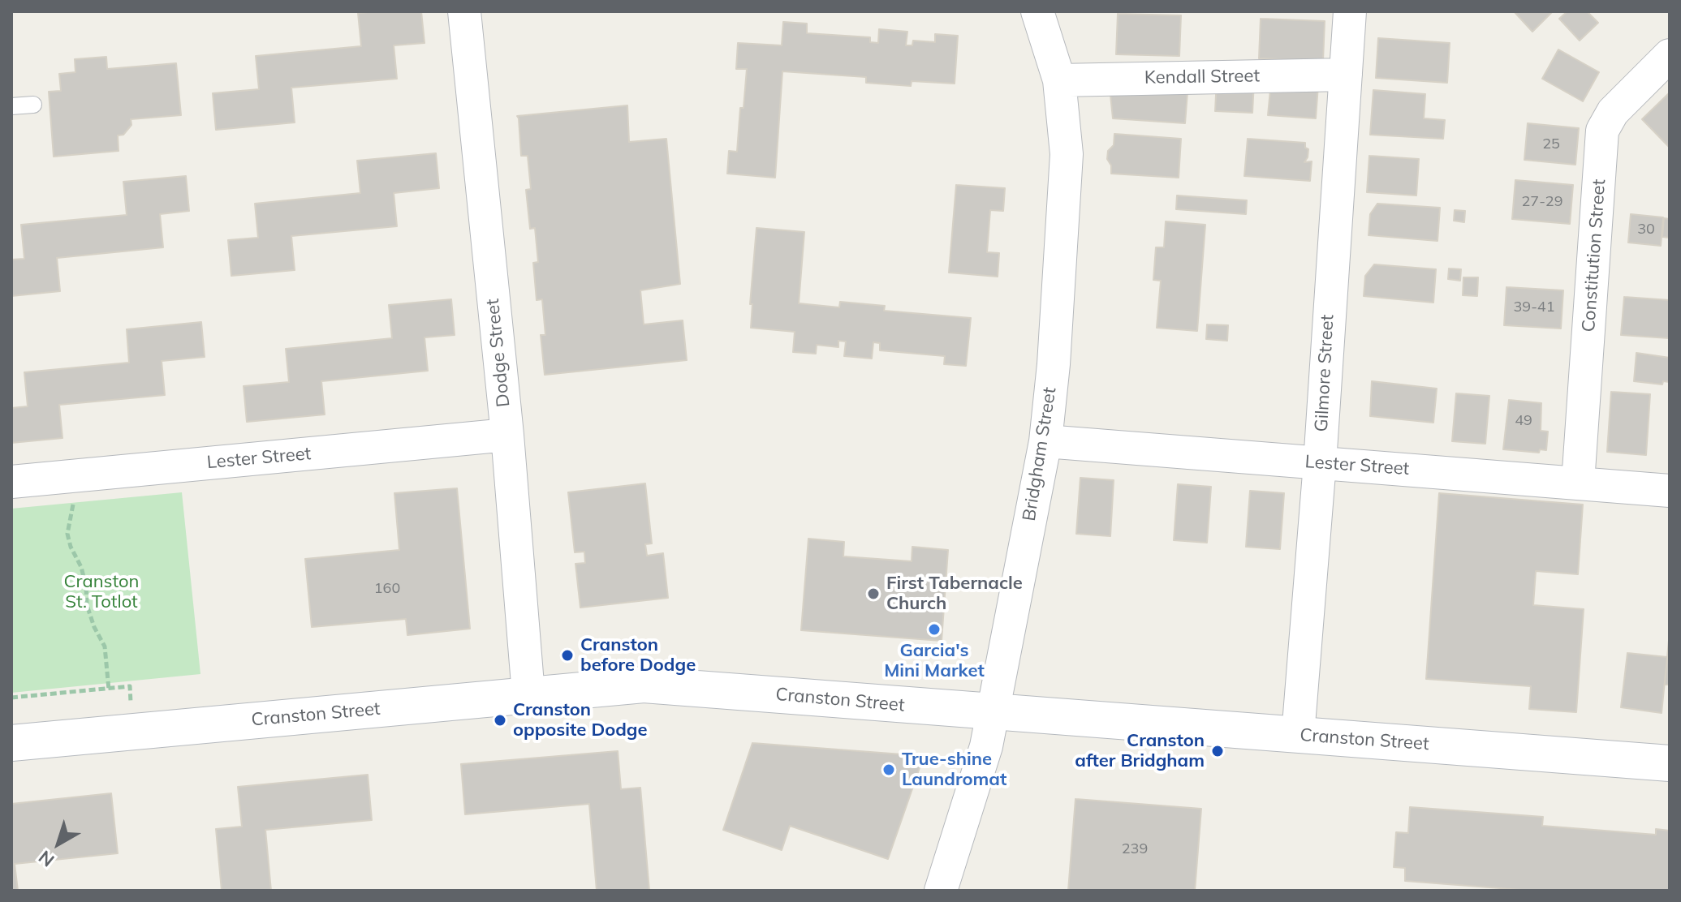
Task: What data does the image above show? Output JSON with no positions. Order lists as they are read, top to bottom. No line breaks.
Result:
{"streets":{"main road":["Cranston Street"],"street":["Kendall Street","Constitution Street","Dodge Street","Gilmore Street","Bridgham Street","Lester Street"]},"crossings":[["Kendall Street","Gilmore Street"],["Kendall Street","Bridgham Street"],["Constitution Street","Lester Street"],["Dodge Street","Lester Street"],["Dodge Street","Cranston Street"],["Gilmore Street","Lester Street"],["Gilmore Street","Cranston Street"],["Bridgham Street","Lester Street"],["Bridgham Street","Cranston Street"]],"parks":["Cranston St. Totlot"],"places":["First Tabernacle Church","Garcia's Mini Market","Cranston before Dodge","Cranston opposite Dodge","Cranston after Bridgham","True-shine Laundromat"],"house_numbers":["25","27-29","30","39-41","49","160","239"],"north":"bottom left"}
